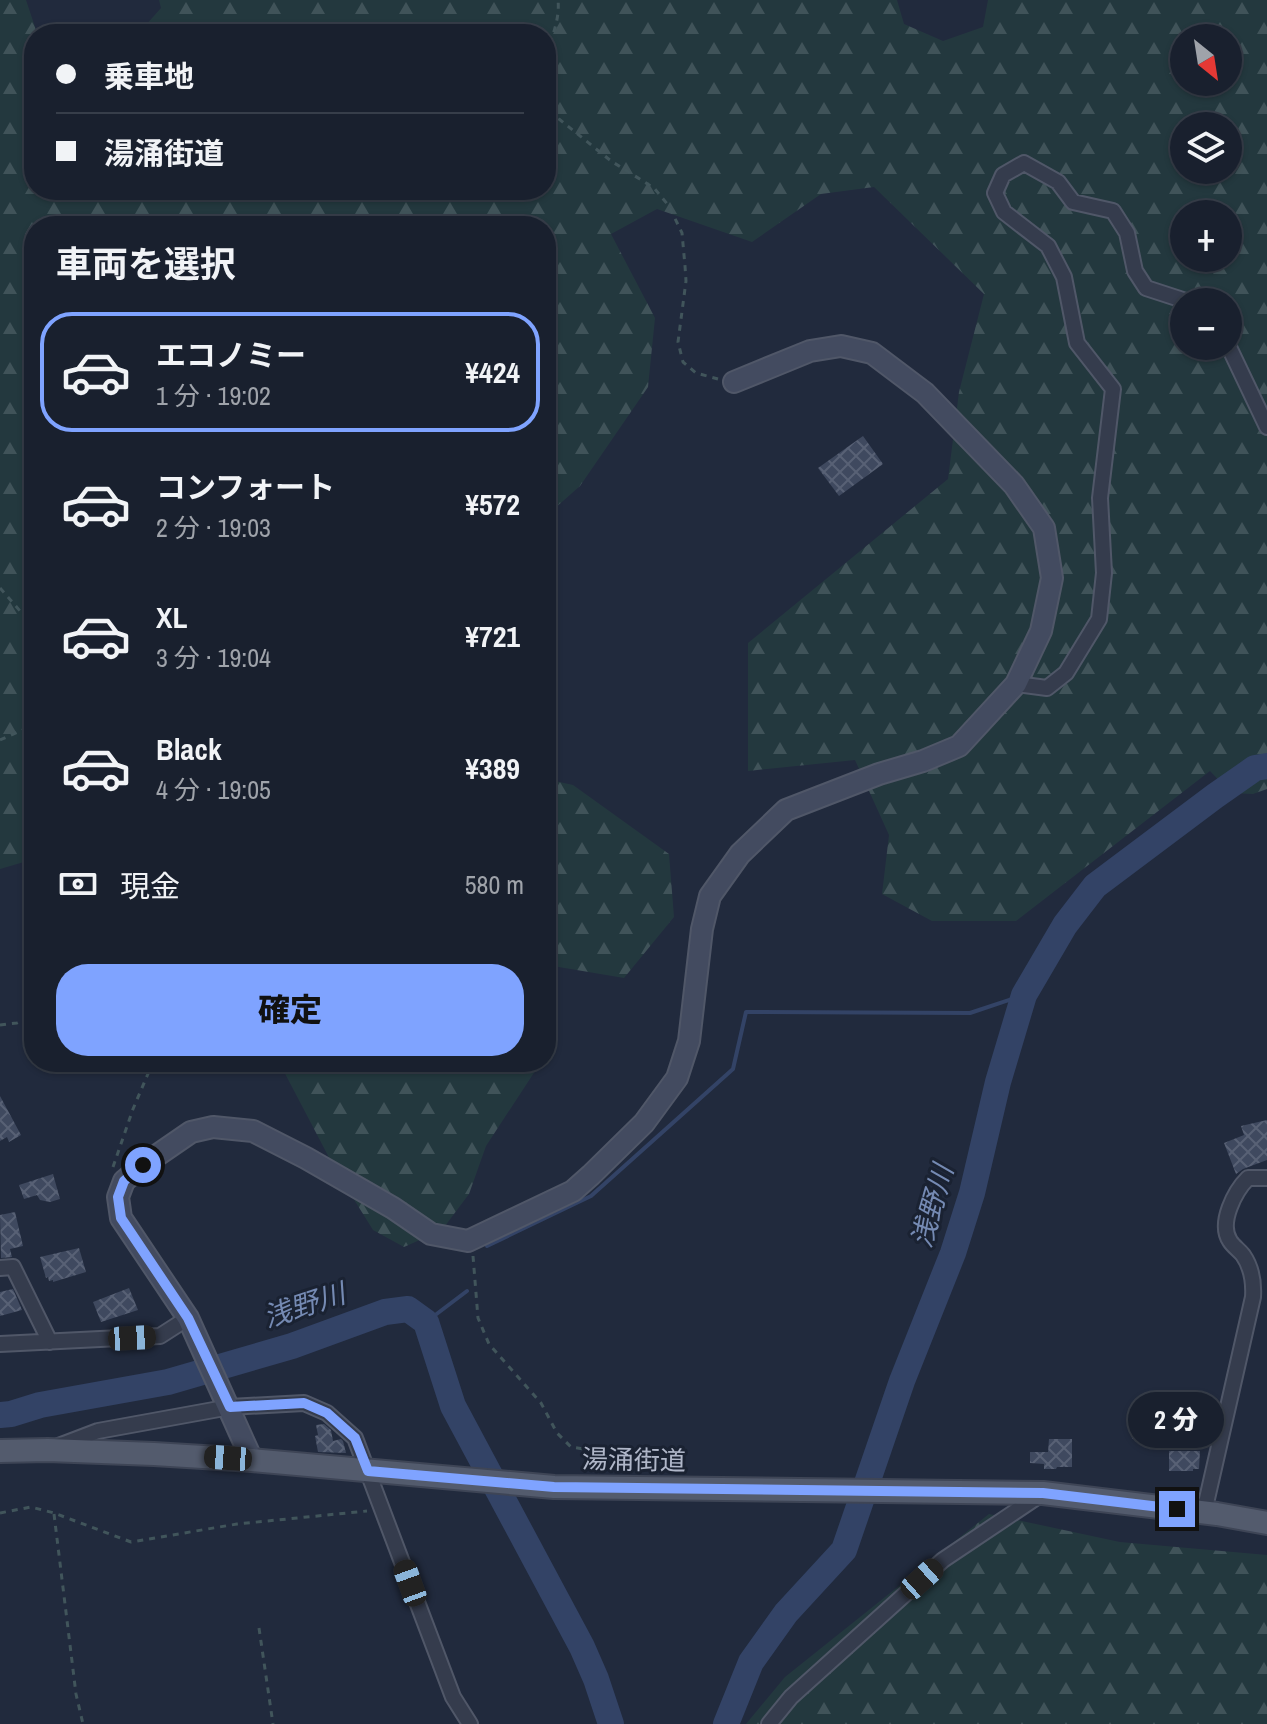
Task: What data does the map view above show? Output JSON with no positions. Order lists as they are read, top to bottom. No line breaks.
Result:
{"streets":{"main road":["湯涌街道"]},"water":["浅野川"],"north":"bottom right","page":{"map_buttons":["+","−"],"banner":["乗車地","湯涌街道"],"heading":"車両を選択","list":[{"name":"エコノミー","note":"1 分 · 19:02","value":"¥424"},{"name":"コンフォート","note":"2 分 · 19:03","value":"¥572"},{"name":"XL","note":"3 分 · 19:04","value":"¥721"},{"name":"Black","note":"4 分 · 19:05","value":"¥389"}],"pay":["現金","580 m"],"buttons":"確定","bubble":"2 分"}}
